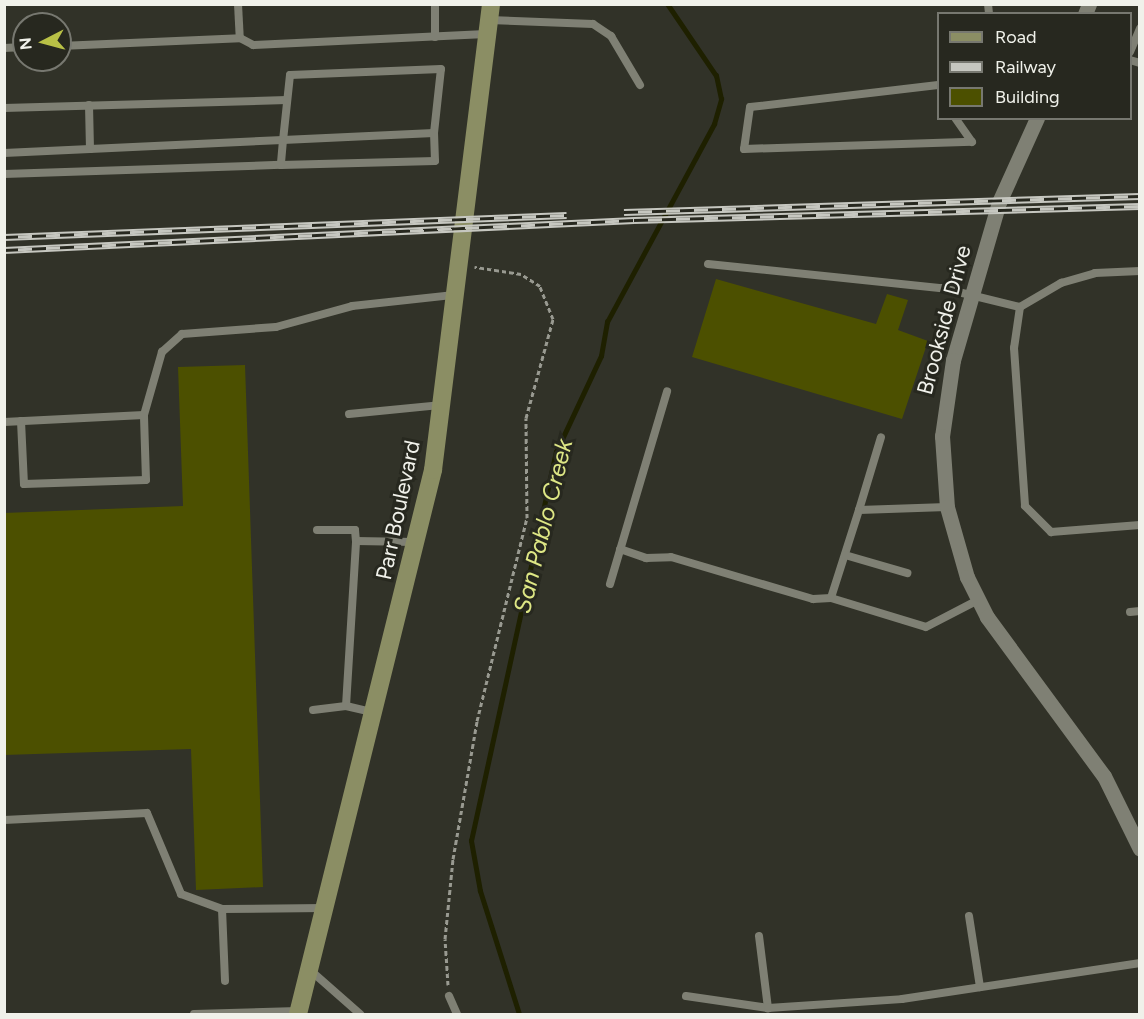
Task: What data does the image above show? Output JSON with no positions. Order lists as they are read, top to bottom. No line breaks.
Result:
{"streets":{"street":["Brookside Drive","Parr Boulevard"]},"water":["San Pablo Creek"],"legend":["Road","Railway","Building"],"north":"left"}
